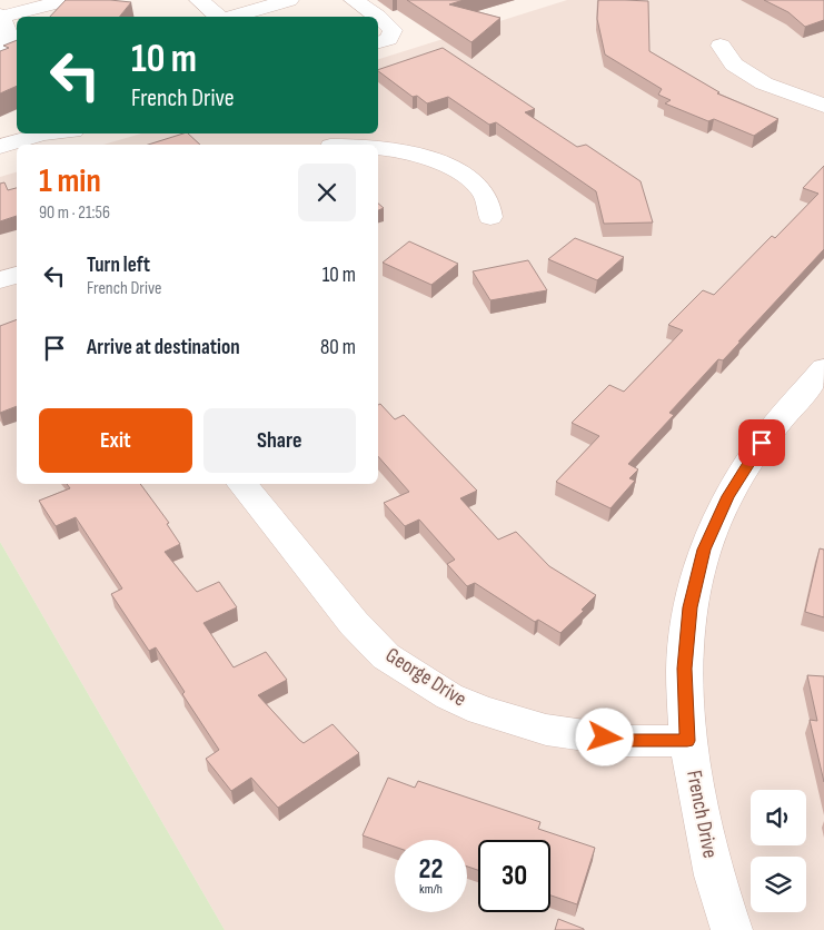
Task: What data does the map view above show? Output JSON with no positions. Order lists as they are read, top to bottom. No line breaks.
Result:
{"streets":{"street":["George Drive","French Drive"]},"crossings":[["George Drive","French Drive"]],"page":{"turn":["10 m","French Drive"],"heading":["1 min","90 m · 21:56"],"list":[{"name":"Turn left","note":"French Drive","value":"10 m"},{"name":"Arrive at destination","value":"80 m"}],"buttons":["Exit","Share"],"speed":"22 km/h","limit":"30"}}
